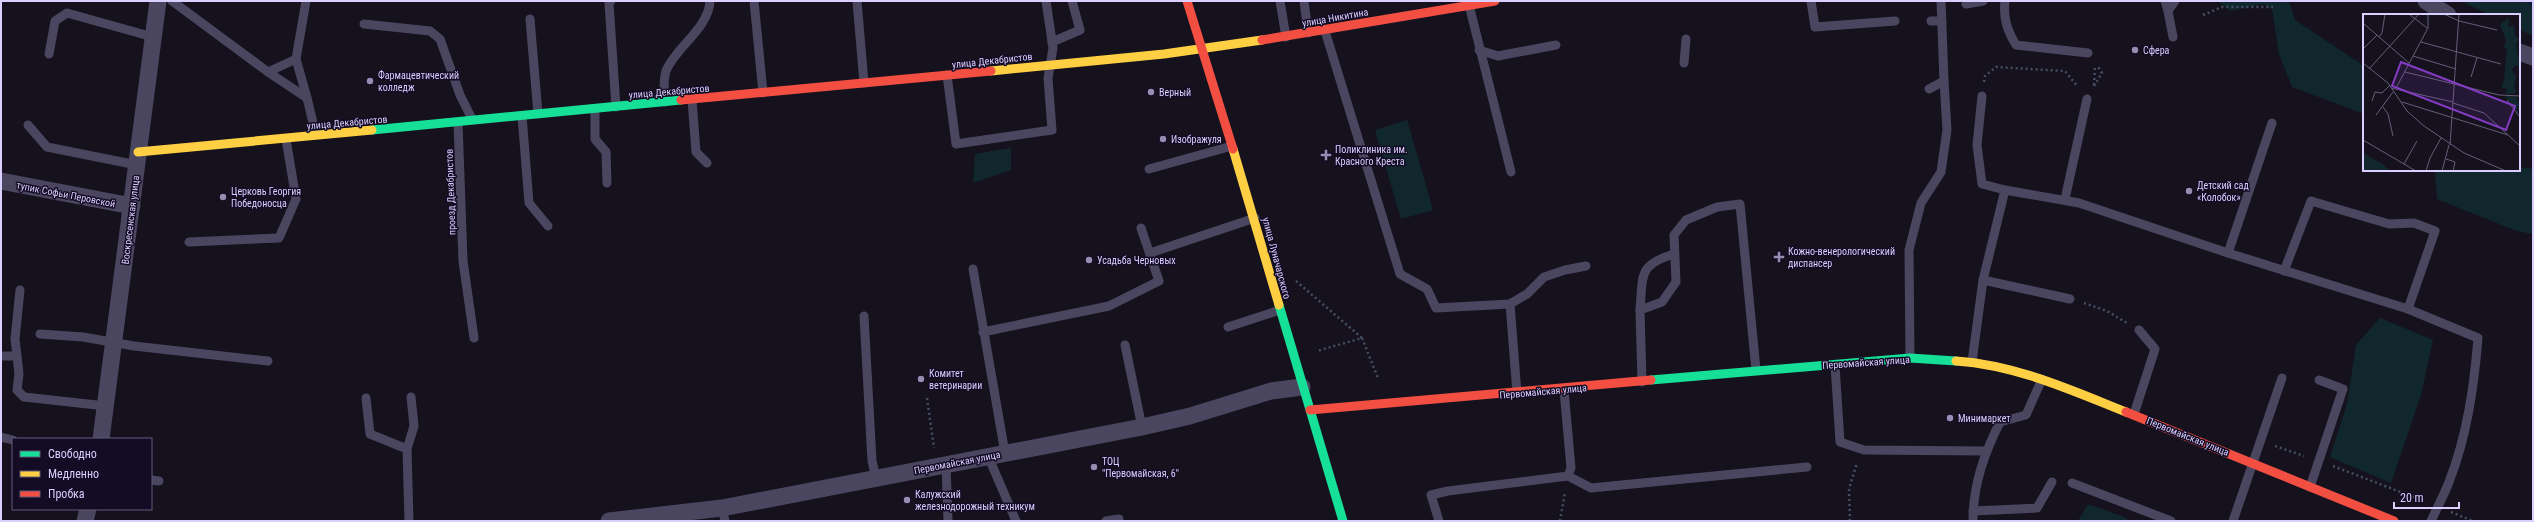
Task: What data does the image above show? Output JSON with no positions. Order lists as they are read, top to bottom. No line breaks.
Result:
{"streets":{"street":["улица Никитина","улица Декабристов","тупик Софьи Перовской","Воскресенская улица","улица Луначарского","Первомайская улица"],"lane":["проезд Декабристов"]},"crossings":[["улица Никитина","улица Декабристов"],["улица Никитина","улица Луначарского"],["улица Декабристов","проезд Декабристов"],["улица Декабристов","Воскресенская улица"],["улица Декабристов","улица Луначарского"],["тупик Софьи Перовской","Воскресенская улица"],["улица Луначарского","Первомайская улица"]],"places":{"other":["Сфера","Фармацевтический колледж","Верный","Изображуля","Детский сад «Колобок»","Церковь Георгия Победоносца","Усадьба Черновых","Комитет ветеринарии","Минимаркет","ТОЦ \"Первомайская, 6\"","Калужский железнодорожный техникум"],"health":["Поликлиника им. Красного Креста","Кожно-венерологический диспансер"]},"legend":["Свободно","Медленно","Пробка"],"scale_bar":"20 m"}
